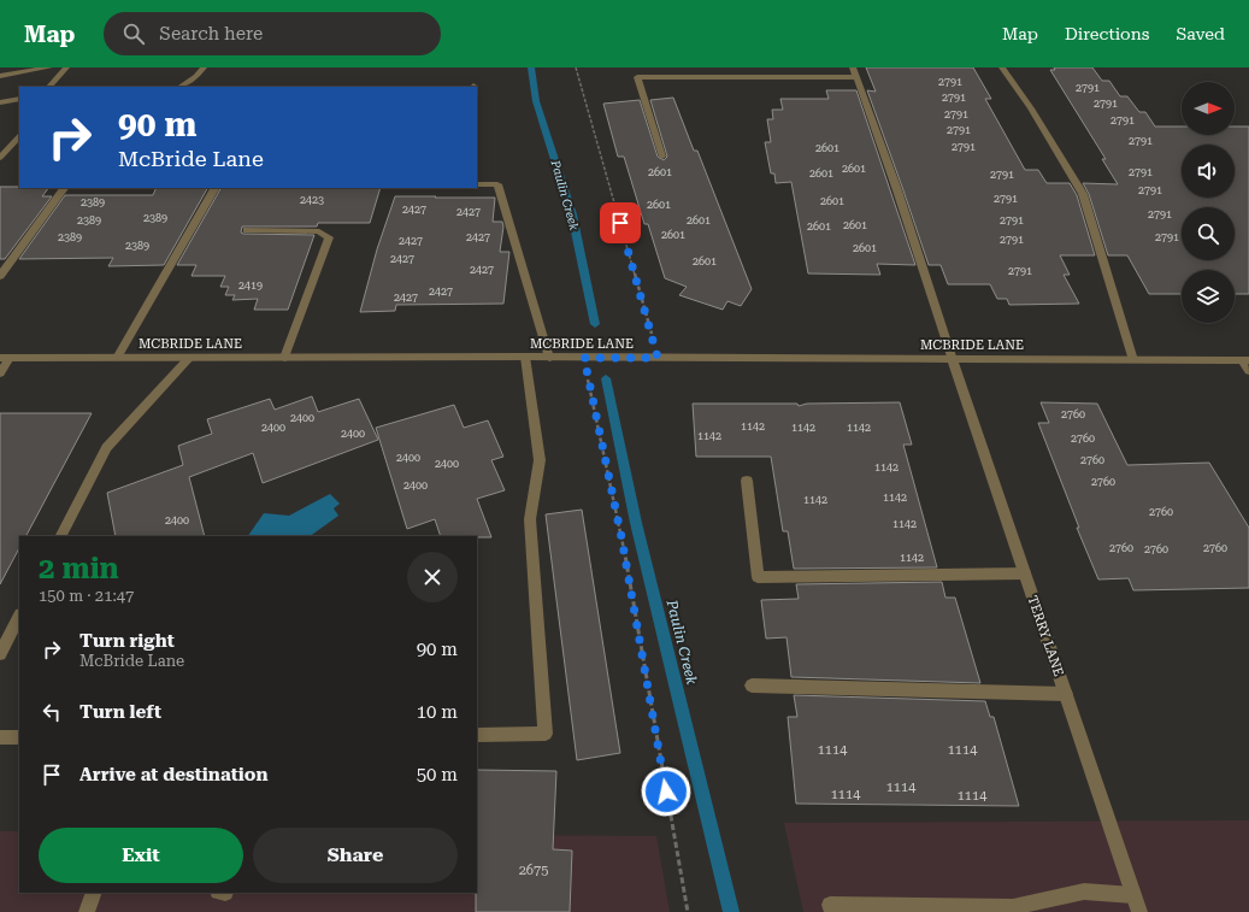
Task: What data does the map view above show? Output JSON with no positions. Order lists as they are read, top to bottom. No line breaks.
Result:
{"streets":{"street":["MCBRIDE LANE","TERRY LANE"]},"crossings":[["MCBRIDE LANE","TERRY LANE"]],"water":["Paulin Creek"],"house_numbers":["2791","2791","2791","2791","2791","2791","2791","2791","2791","2601","2601","2601","2791","2601","2791","2791","2791","2423","2601","2389","2601","2427","2427","2791","2389","2389","2601","2791","2601","2601","2601","2389","2427","2791","2791","2427","2389","2601","2427","2601","2427","2791","2419","2427","2427","2760","2400","1142","2400","1142","1142","2400","1142","2760","2400","2760","2400","1142","2760","2400","1142","1142","2760","2400","1142","2760","2760","2760","1142","1114","1114","1114","1114","1114","2675"],"north":"right","page":{"header":"Map","search":"Search here","nav":["Map","Directions","Saved"],"turn":["90 m","McBride Lane"],"heading":["2 min","150 m · 21:47"],"list":[{"name":"Turn right","note":"McBride Lane","value":"90 m"},{"name":"Turn left","value":"10 m"},{"name":"Arrive at destination","value":"50 m"}],"buttons":["Exit","Share"]}}
